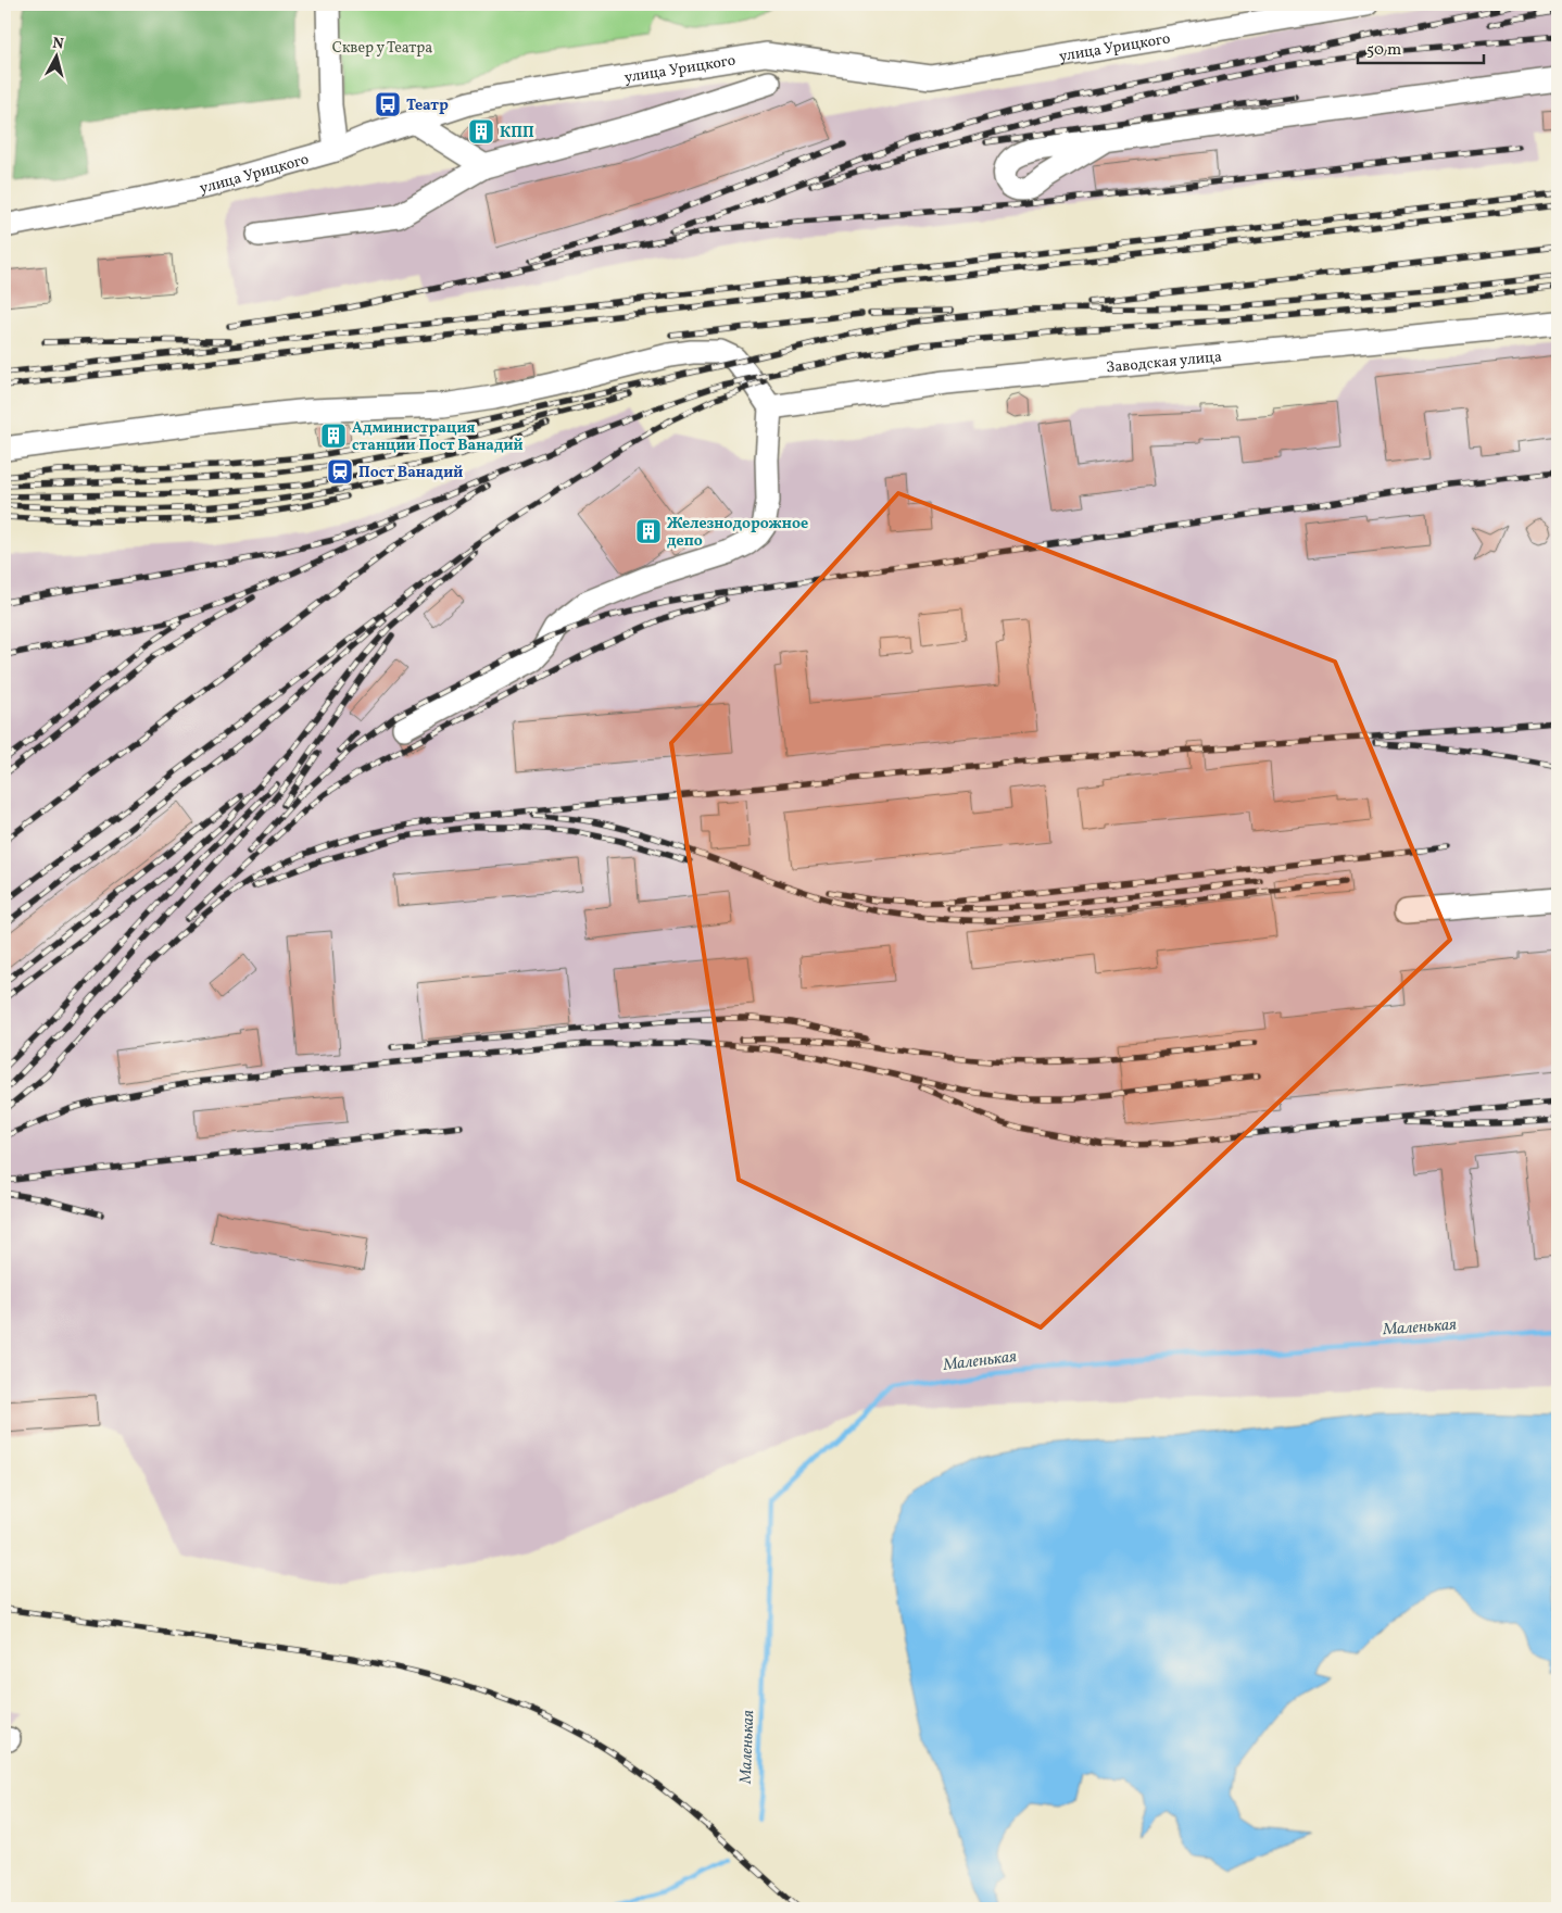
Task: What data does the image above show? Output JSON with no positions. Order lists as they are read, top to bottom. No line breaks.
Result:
{"streets":{"street":["улица Урицкого","Заводская улица"]},"water":["Маленькая"],"parks":["Сквер у Театра"],"places":{"bus stop":["Театр"],"building":["КПП","Администрация станции Пост Ванадий","Железнодорожное депо"],"station":["Пост Ванадий"]},"scale_bar":"50 m","north":"top"}
